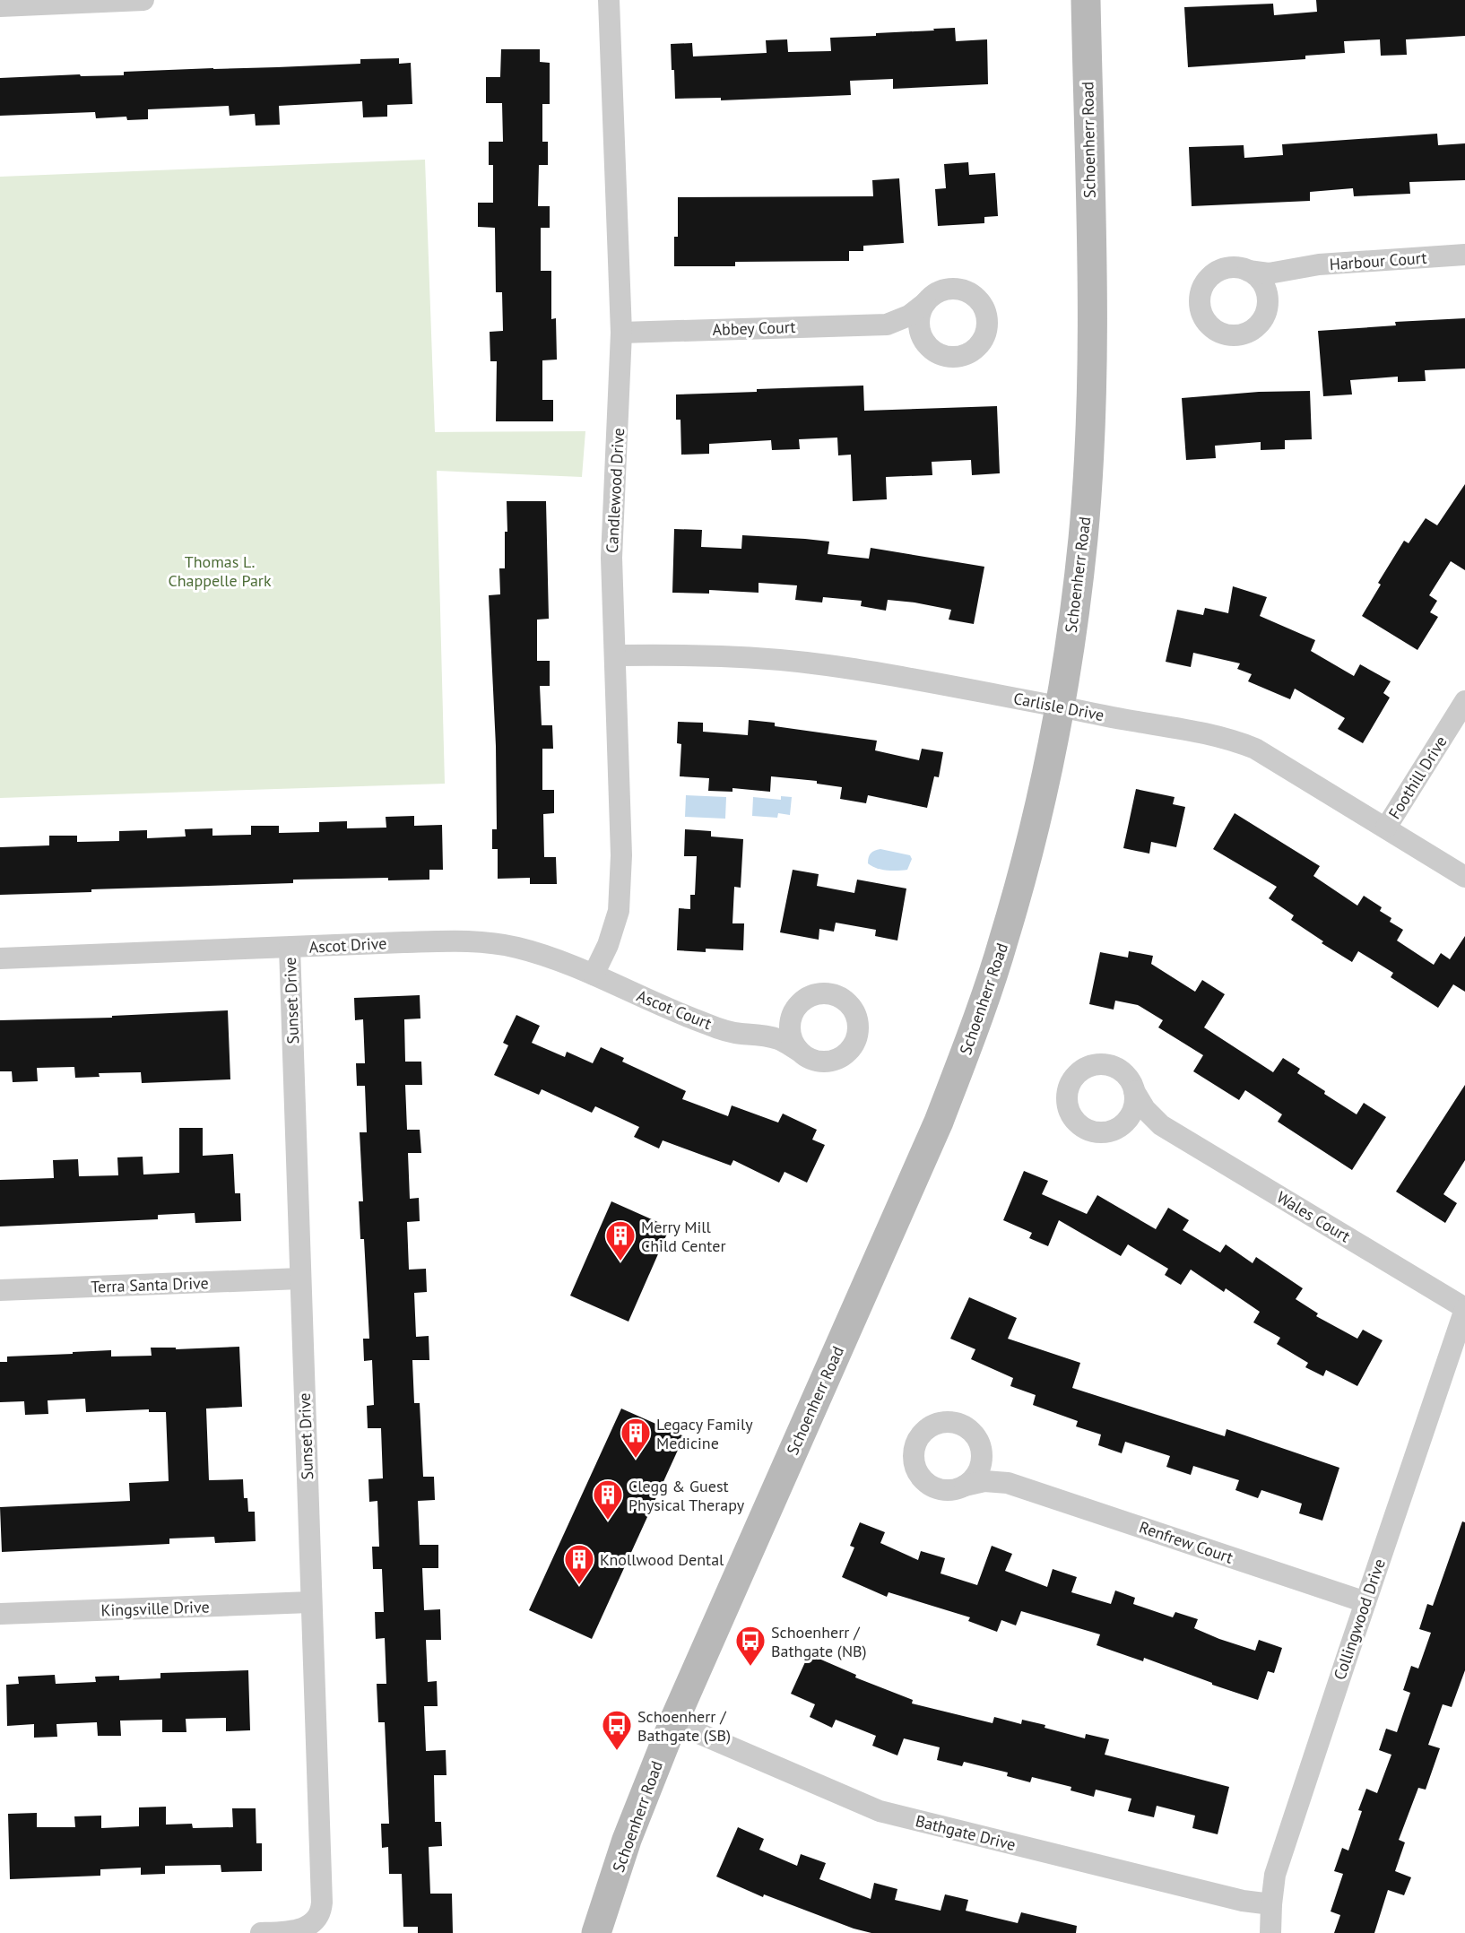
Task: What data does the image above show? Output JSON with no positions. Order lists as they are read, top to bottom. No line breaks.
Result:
{"streets":{"main road":["Schoenherr Road"],"street":["Harbour Court","Abbey Court","Candlewood Drive","Carlisle Drive","Foothill Drive","Ascot Drive","Sunset Drive","Ascot Court","Wales Court","Terra Santa Drive","Renfrew Court","Kingsville Drive","Collingwood Drive","Bathgate Drive"]},"crossings":[["Schoenherr Road","Carlisle Drive"],["Schoenherr Road","Bathgate Drive"],["Abbey Court","Candlewood Drive"],["Candlewood Drive","Carlisle Drive"],["Candlewood Drive","Ascot Drive"],["Candlewood Drive","Ascot Court"],["Carlisle Drive","Foothill Drive"],["Ascot Drive","Sunset Drive"],["Ascot Drive","Ascot Court"],["Sunset Drive","Terra Santa Drive"],["Sunset Drive","Kingsville Drive"],["Wales Court","Collingwood Drive"],["Renfrew Court","Collingwood Drive"],["Collingwood Drive","Bathgate Drive"]],"parks":["Thomas L. Chappelle Park"],"places":{"building":["Merry Mill Child Center","Legacy Family Medicine","Clegg & Guest Physical Therapy","Knollwood Dental"],"bus stop":["Schoenherr / Bathgate (NB)","Schoenherr / Bathgate (SB)"]}}
